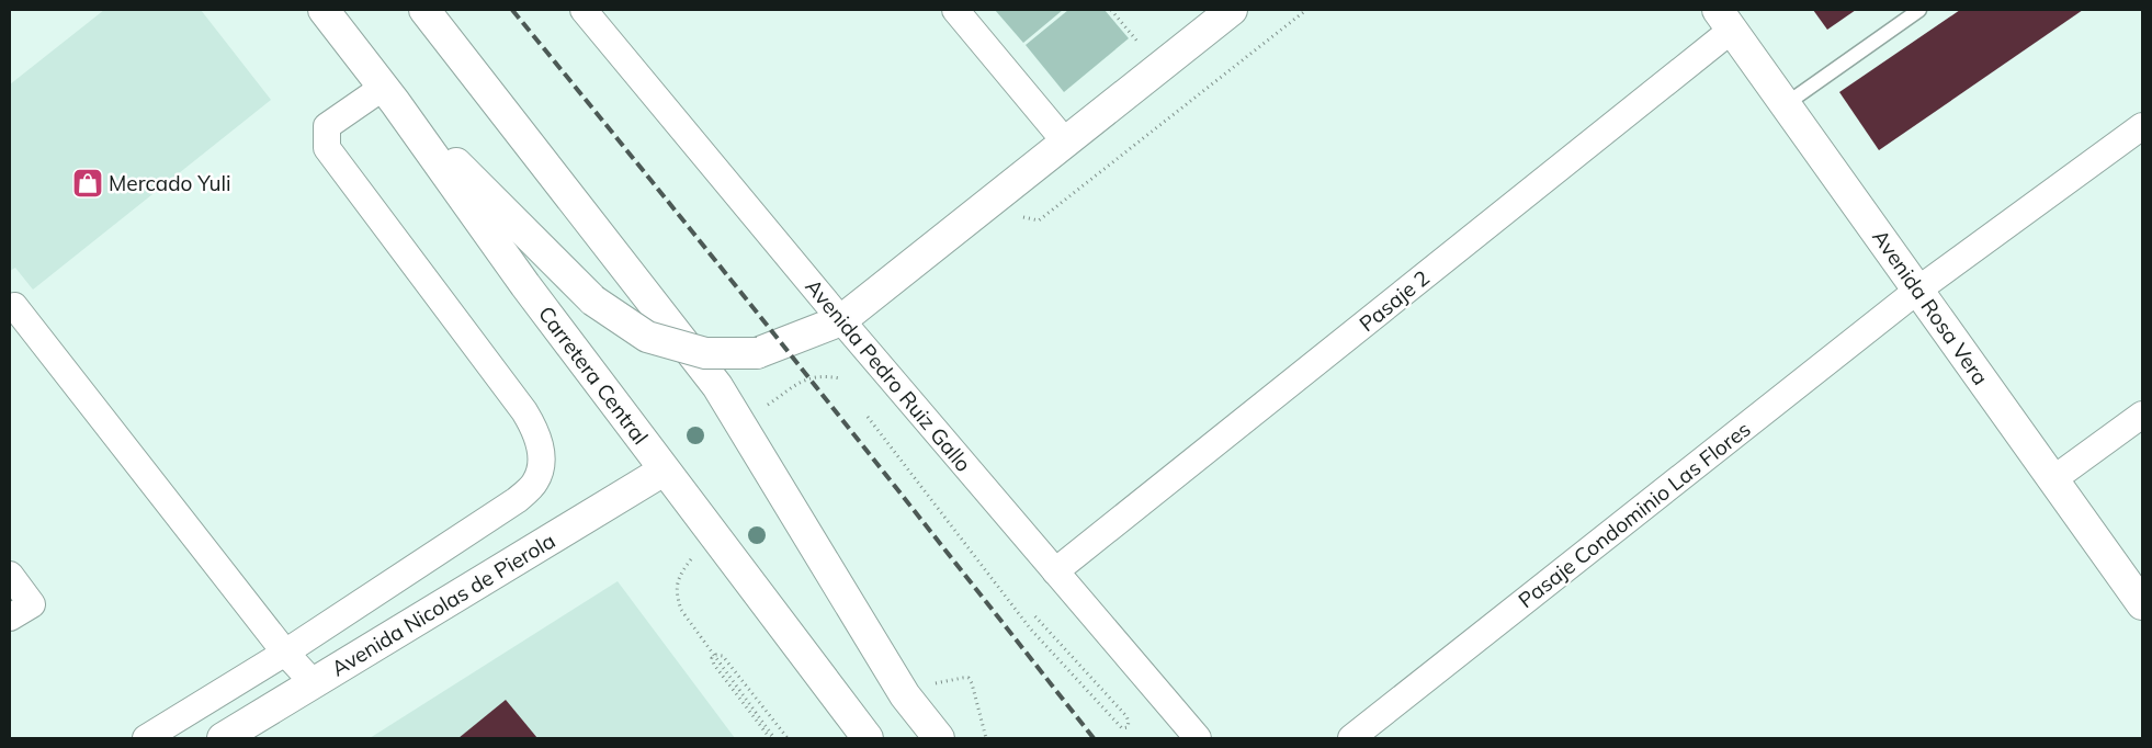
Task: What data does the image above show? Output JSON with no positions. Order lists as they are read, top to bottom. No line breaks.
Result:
{"streets":{"main road":["Avenida Rosa Vera","Carretera Central","Avenida Nicolas de Pierola"],"street":["Pasaje 2","Avenida Pedro Ruiz Gallo","Pasaje Condominio Las Flores"]},"crossings":[["Pasaje 2","Avenida Rosa Vera"],["Pasaje 2","Avenida Pedro Ruiz Gallo"],["Avenida Rosa Vera","Pasaje Condominio Las Flores"],["Carretera Central","Avenida Nicolas de Pierola"]],"places":{"shop":["Mercado Yuli"]}}
